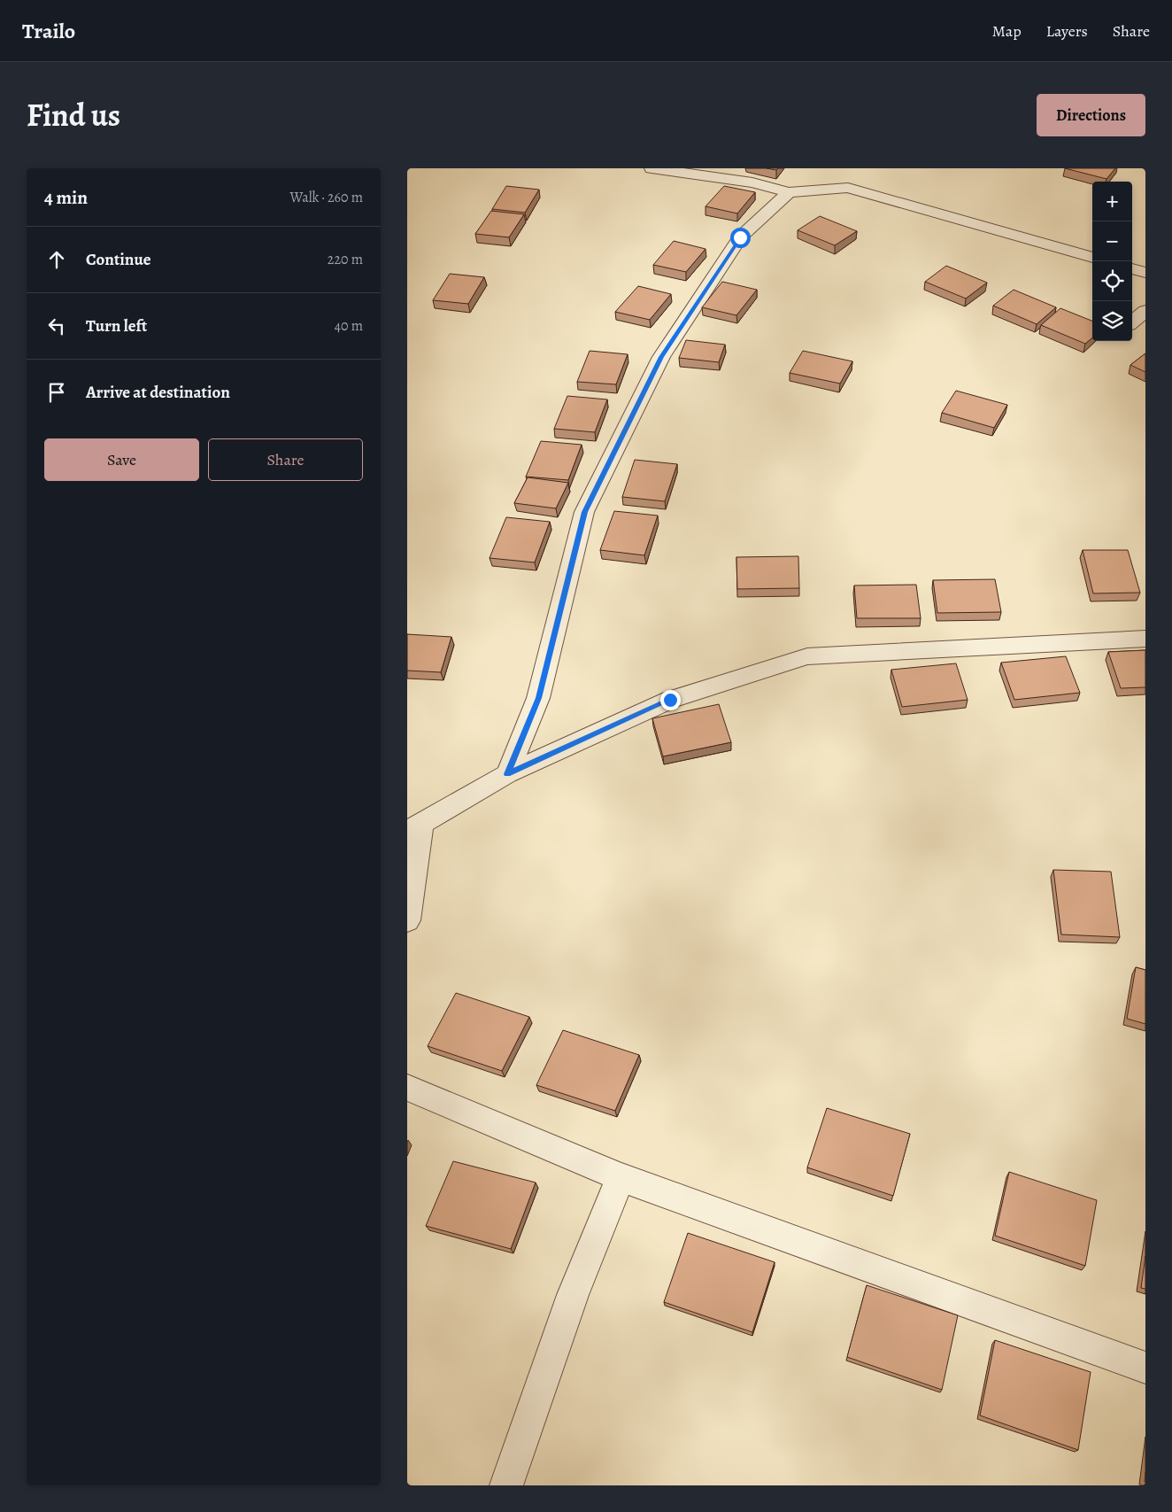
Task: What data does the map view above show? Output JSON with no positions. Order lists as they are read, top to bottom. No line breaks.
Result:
{"page":{"header":"Trailo","nav":["Map","Layers","Share"],"title":"Find us","buttons":["Directions",["Save","Share"]],"heading":["4 min","Walk · 260 m"],"map_buttons":["+","−"],"list":[["Continue","220 m"],["Turn left","40 m"],"Arrive at destination"]}}
